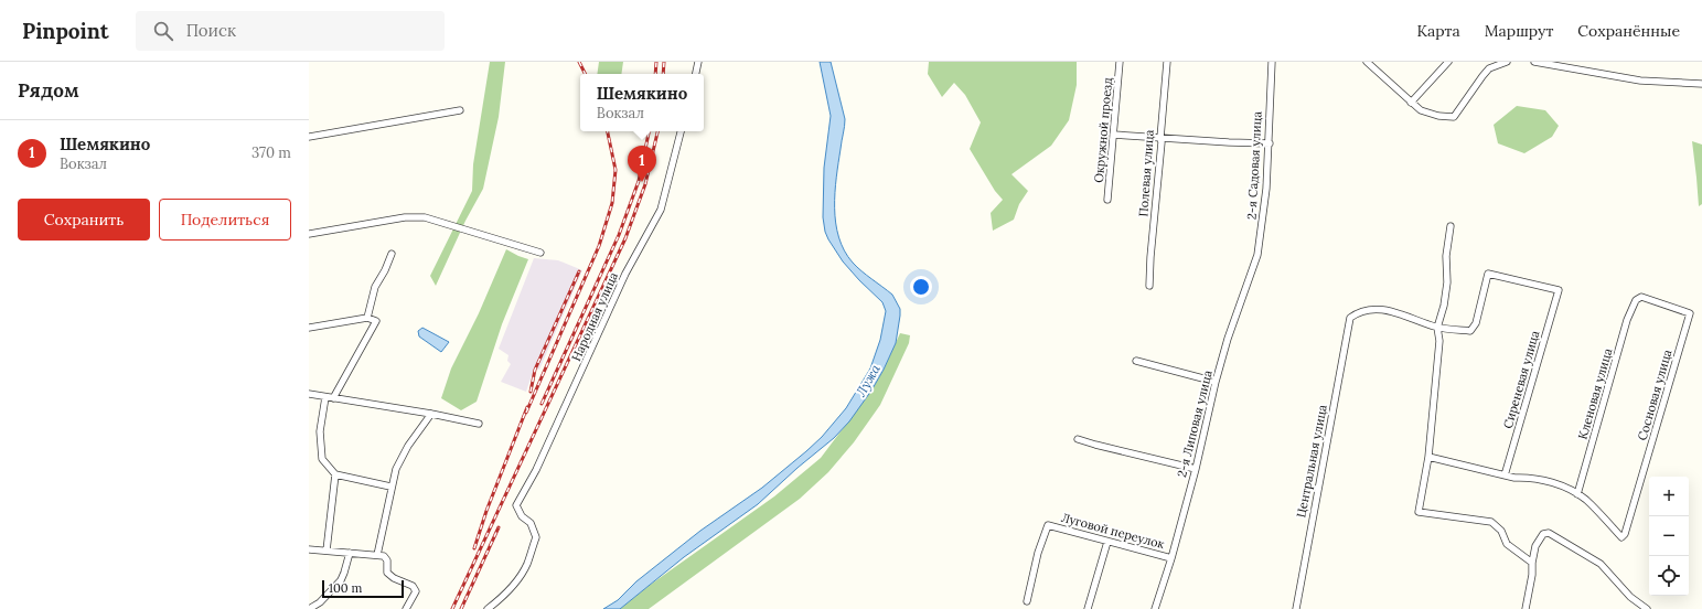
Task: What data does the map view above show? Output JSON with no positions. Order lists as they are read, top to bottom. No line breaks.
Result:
{"streets":{"street":["Окружной проезд","2-я Садовая улица","Полевая улица","Народная улица","Сиреневая улица","Кленовая улица","Сосновая улица","2-я Липовая улица","Центральная улица","Луговой переулок"]},"crossings":[["2-я Садовая улица","2-я Липовая улица"],["Сиреневая улица","Центральная улица"],["Кленовая улица","Сосновая улица"],["2-я Липовая улица","Луговой переулок"]],"water":["Лужа"],"scale_bar":"100 m","page":{"header":"Pinpoint","search":"Поиск","nav":["Карта","Маршрут","Сохранённые"],"heading":"Рядом","popup":["Шемякино","Вокзал"],"list":[{"mark":"1","name":"Шемякино","note":"Вокзал","value":"370 m"}],"pins":"1","buttons":["Сохранить","Поделиться"],"map_buttons":["+","−"],"scale":"100 m"}}
